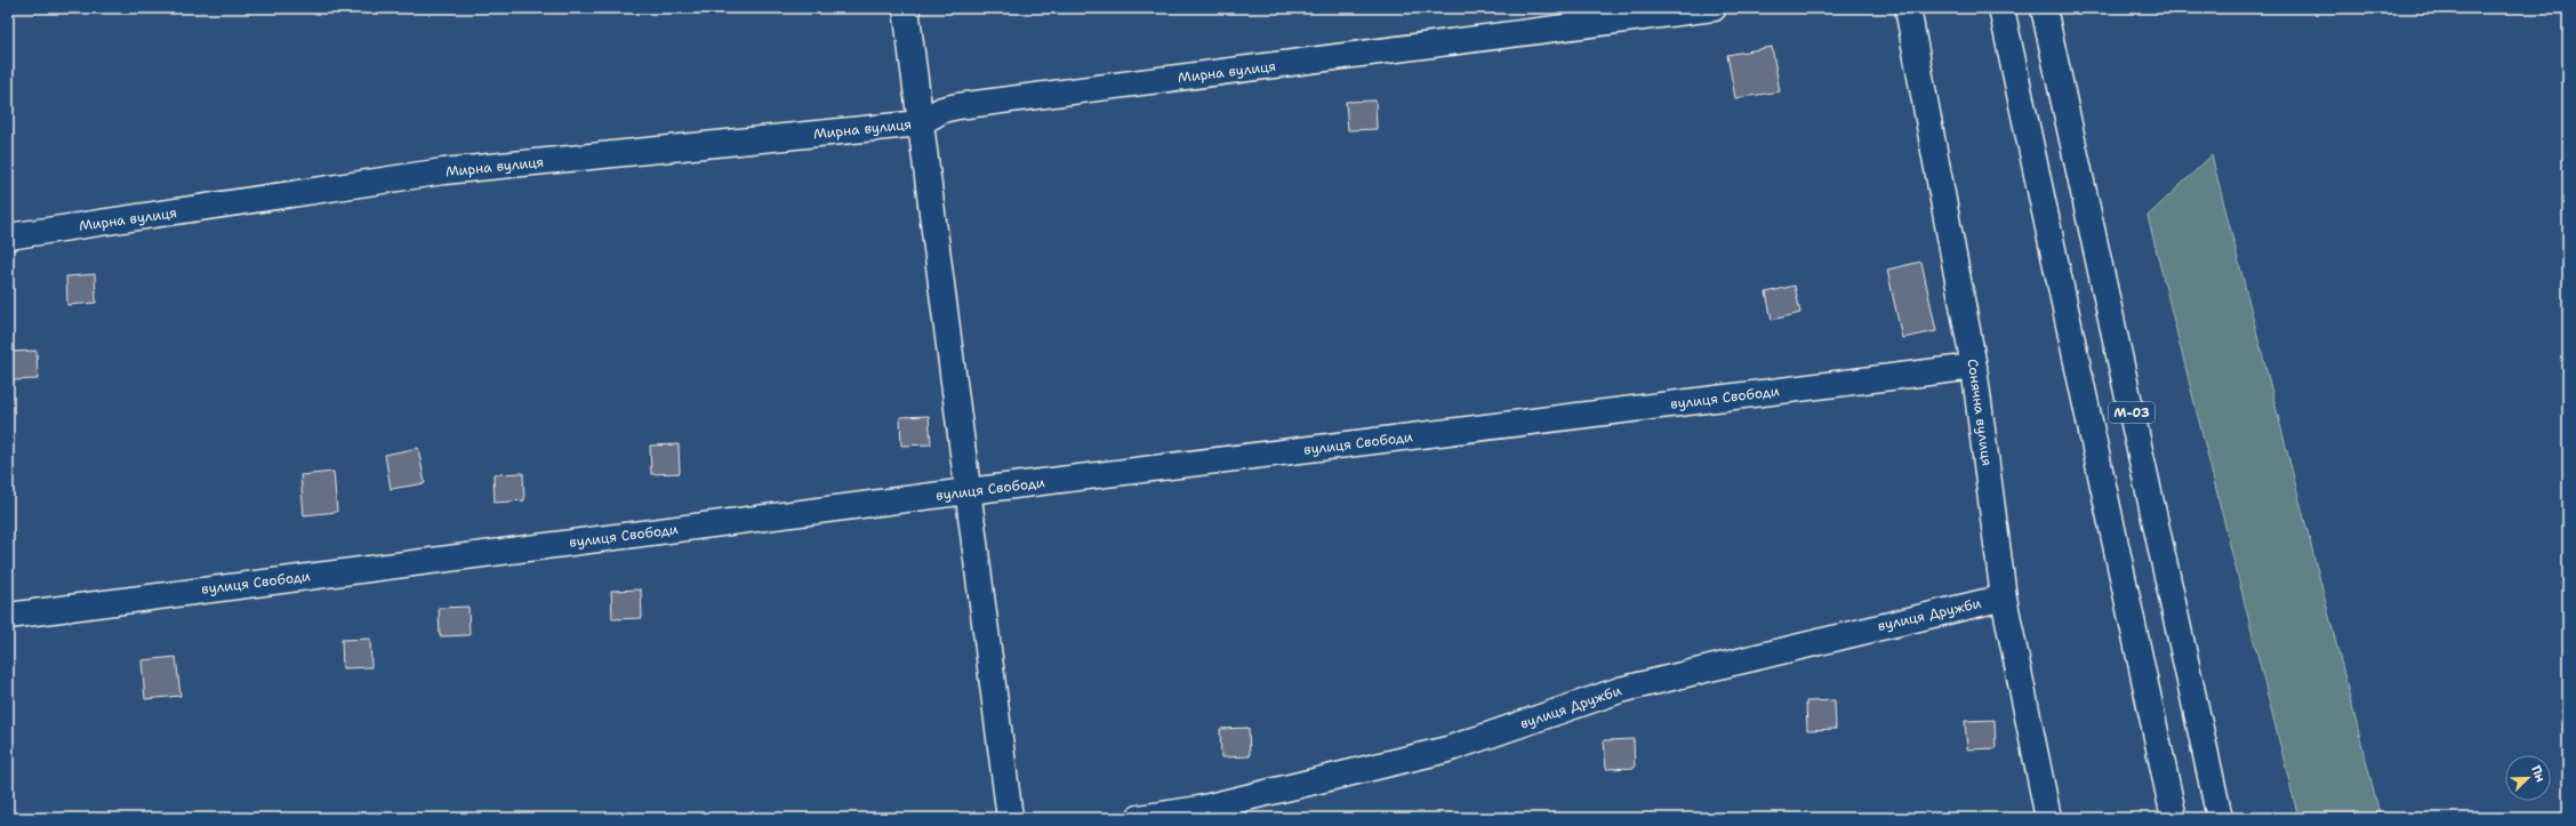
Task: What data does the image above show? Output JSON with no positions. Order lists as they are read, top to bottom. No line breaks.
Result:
{"streets":{"main road":["Мирна вулиця","вулиця Свободи","Сонячна вулиця","М-03","вулиця Дружби"]},"crossings":[["вулиця Свободи","Сонячна вулиця"],["Сонячна вулиця","вулиця Дружби"]],"north":"top right"}
